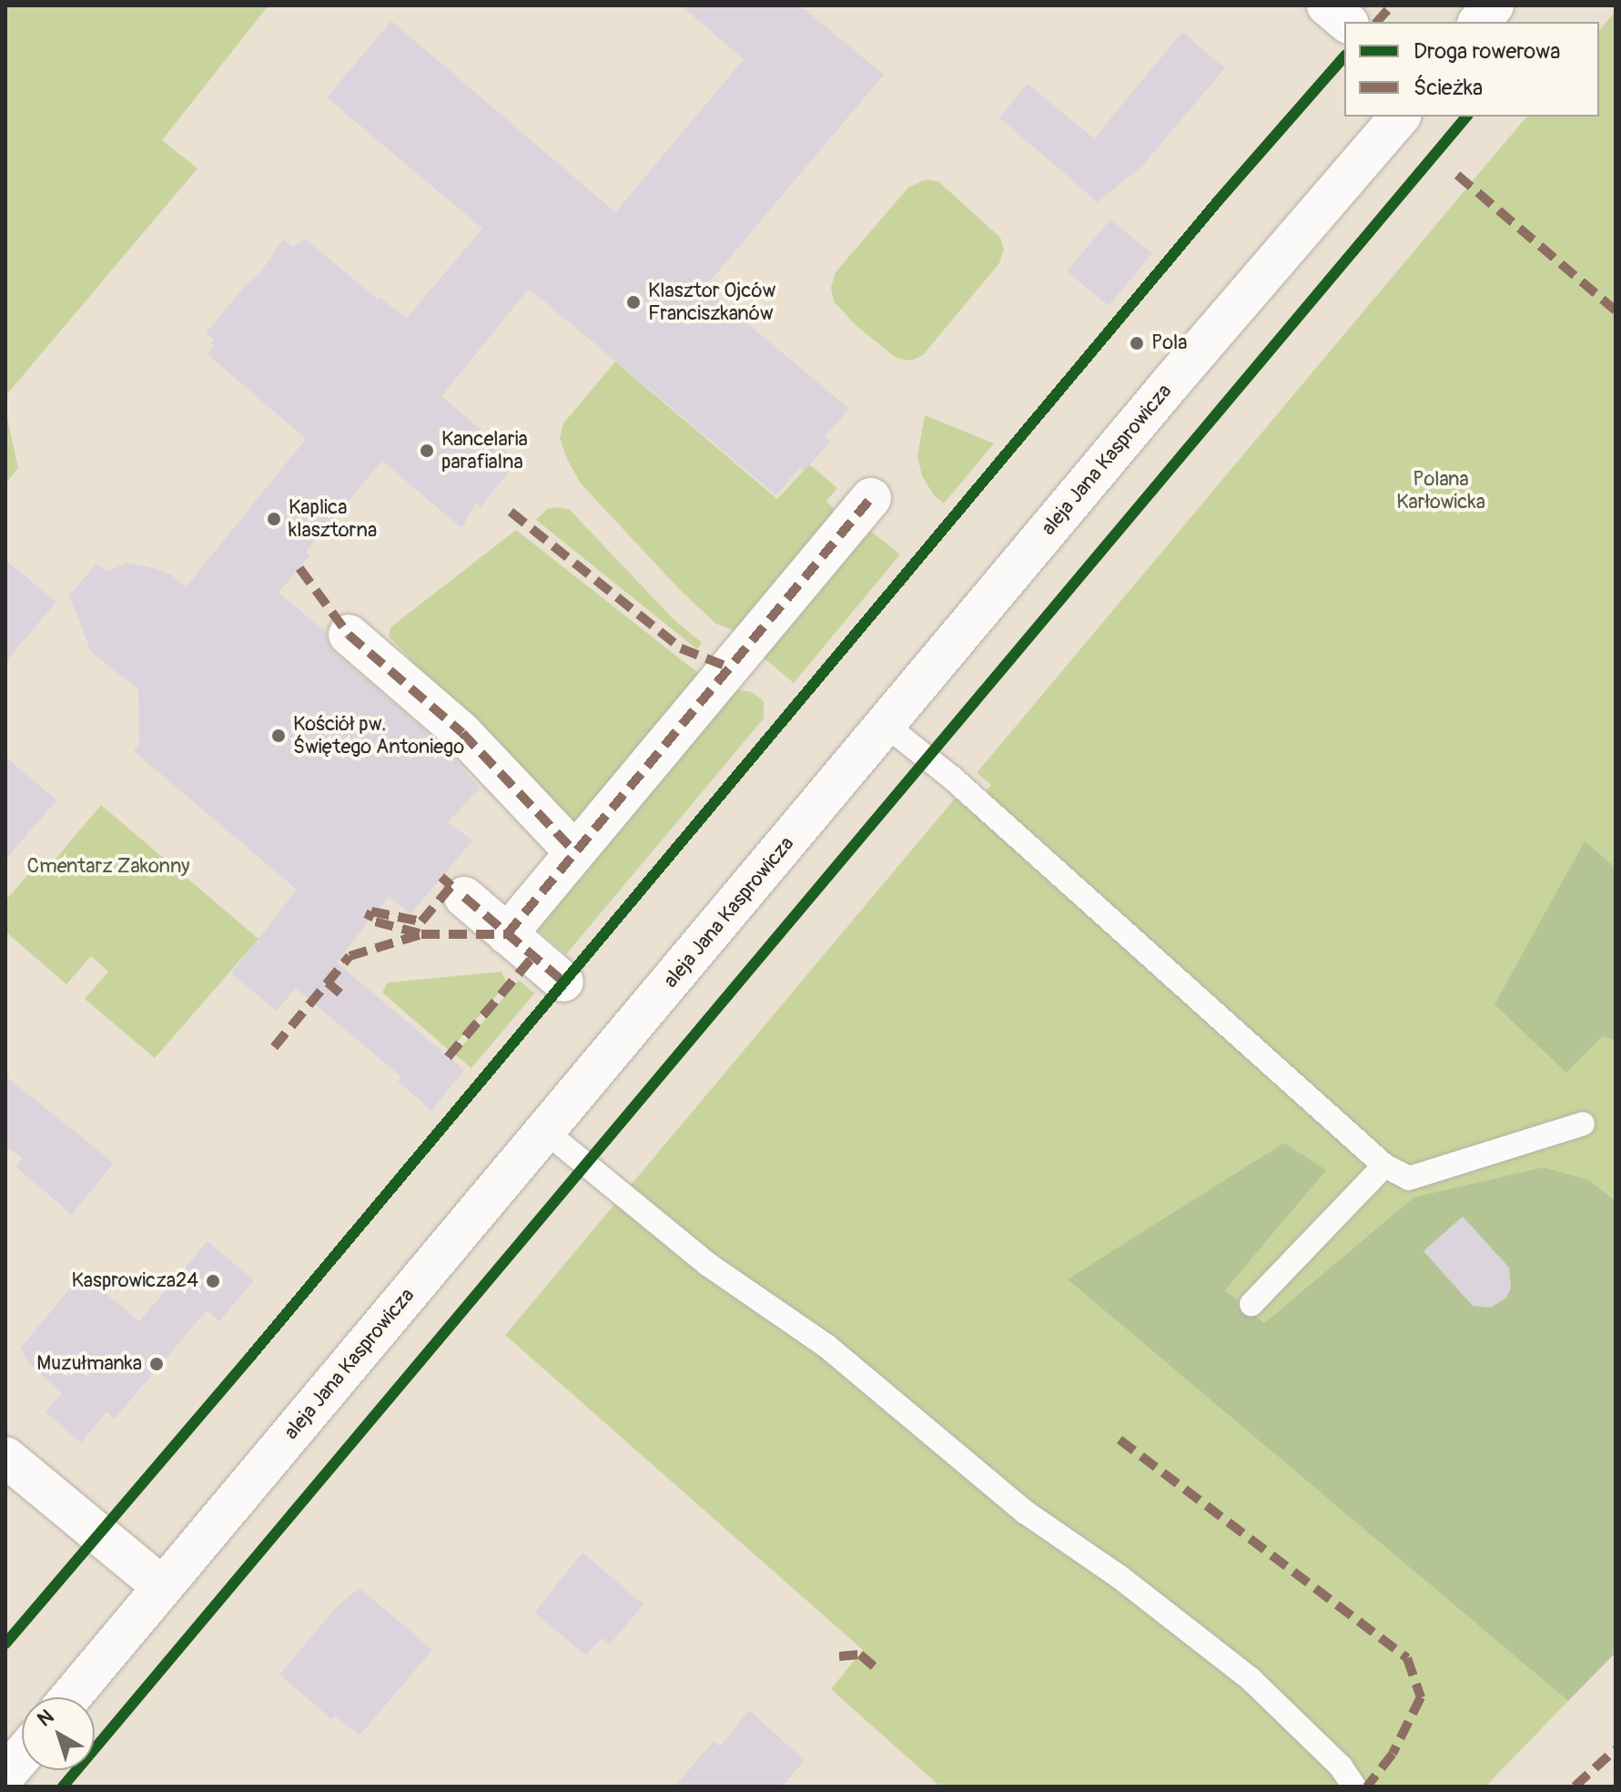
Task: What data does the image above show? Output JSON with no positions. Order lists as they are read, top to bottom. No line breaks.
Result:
{"streets":{"street":["aleja Jana Kasprowicza"]},"parks":["Polana Karłowicka","Cmentarz Zakonny"],"places":["Klasztor Ojców Franciszkanów","Pola","Kancelaria parafialna","Kaplica klasztorna","Kościół pw. Świętego Antoniego","Kasprowicza24","Muzułmanka"],"legend":["Droga rowerowa","Ścieżka"],"north":"top left"}
